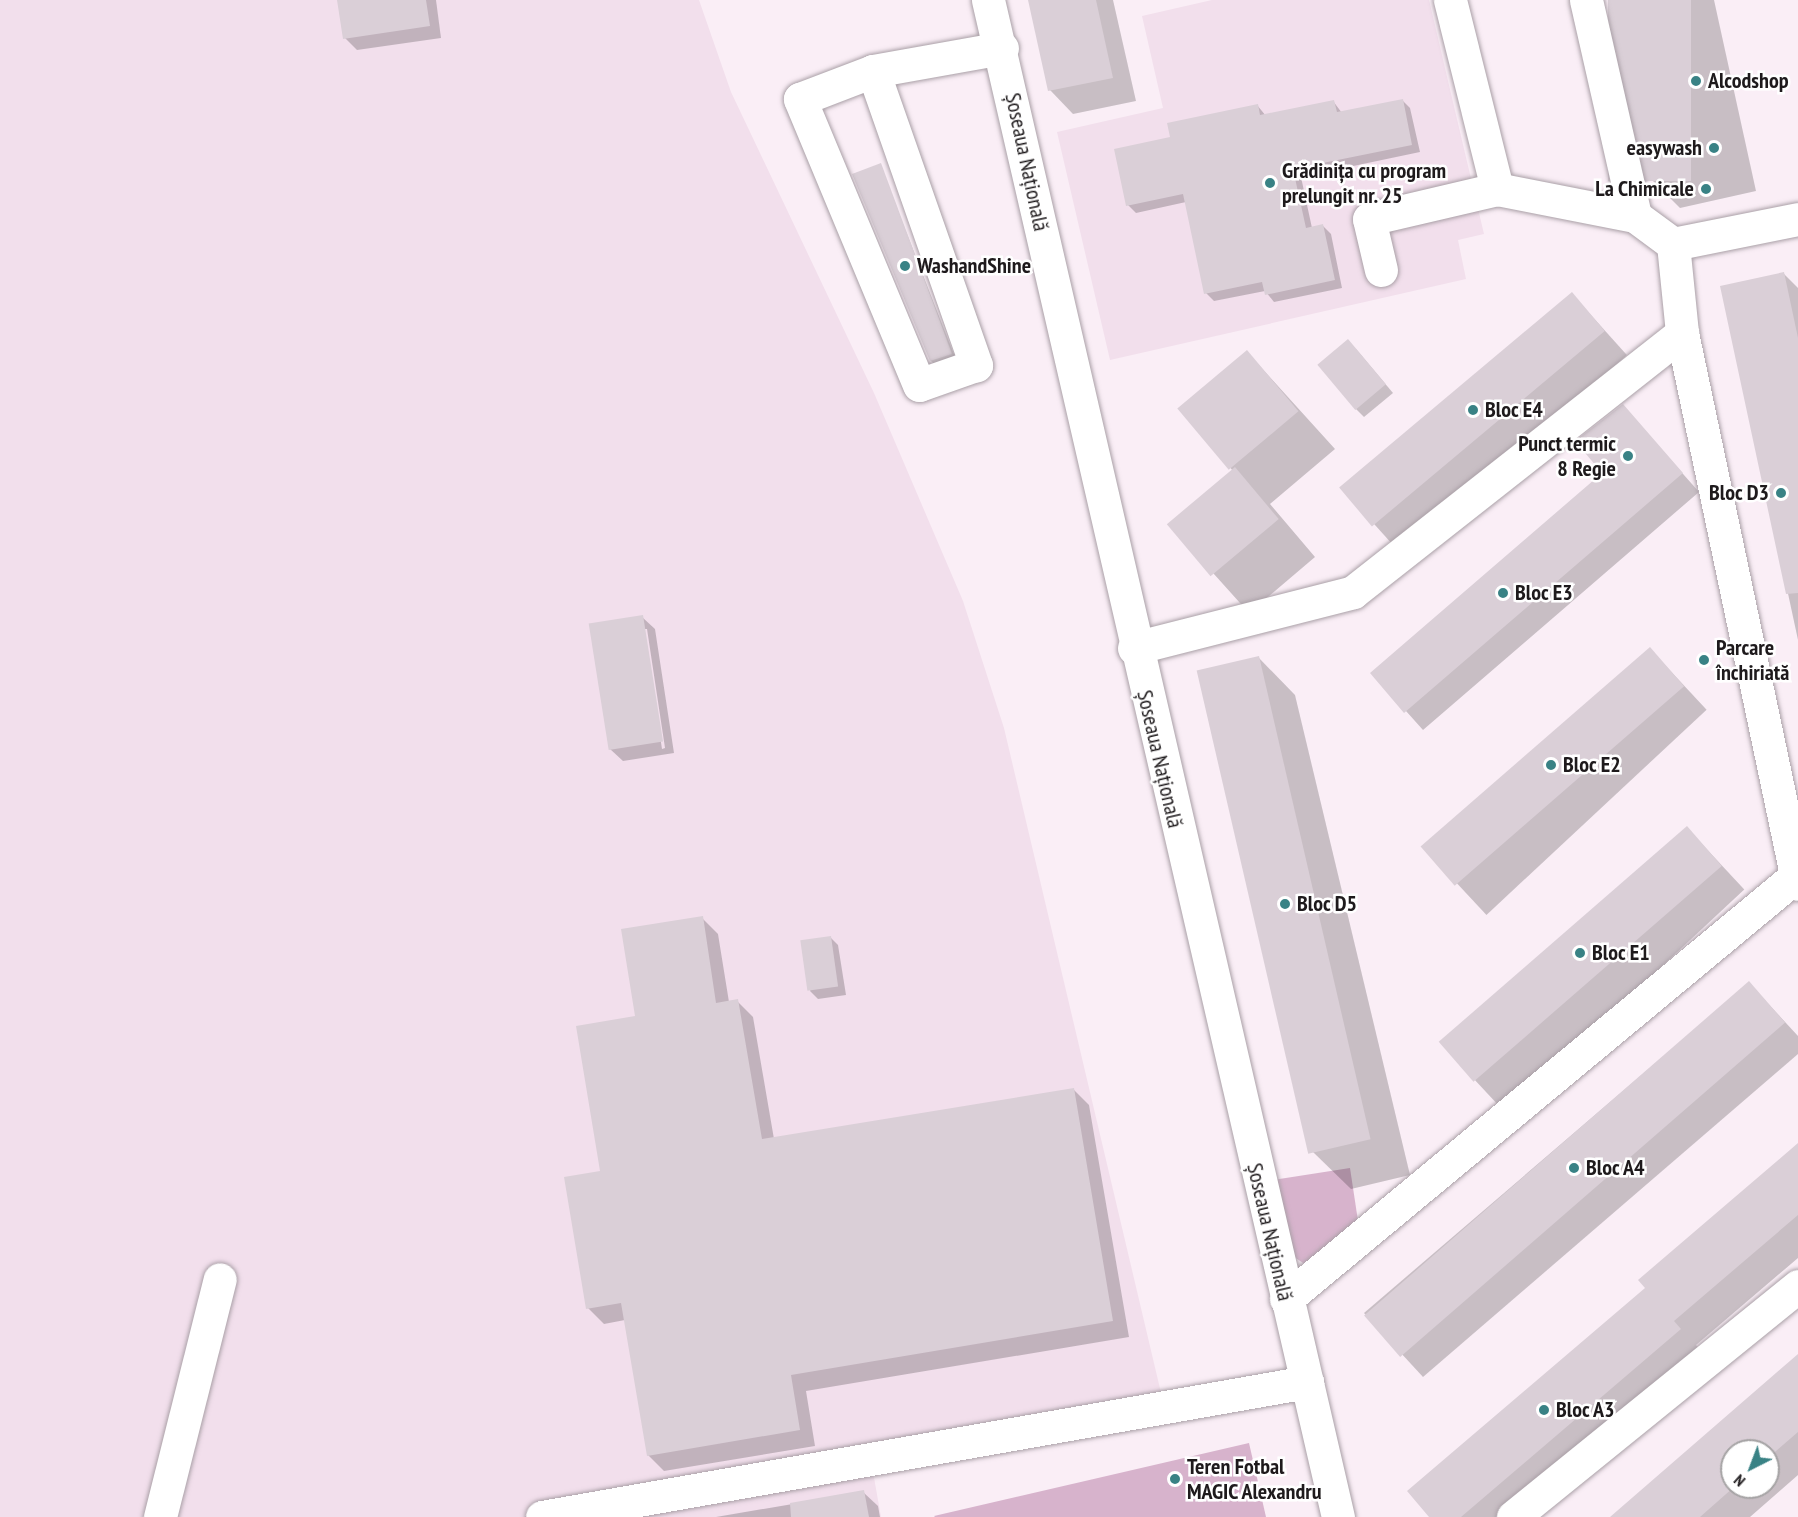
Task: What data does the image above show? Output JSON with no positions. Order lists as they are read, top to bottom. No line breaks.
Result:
{"streets":{"street":["Șoseaua Națională"]},"places":["Alcodshop","easywash","Grădinița cu program prelungit nr. 25","La Chimicale","WashandShine","Bloc E4","Punct termic 8 Regie","Bloc D3","Bloc E3","Parcare închiriată","Bloc E2","Bloc D5","Bloc E1","Bloc A4","Bloc A3","Teren Fotbal MAGIC Alexandru"],"north":"bottom left"}
